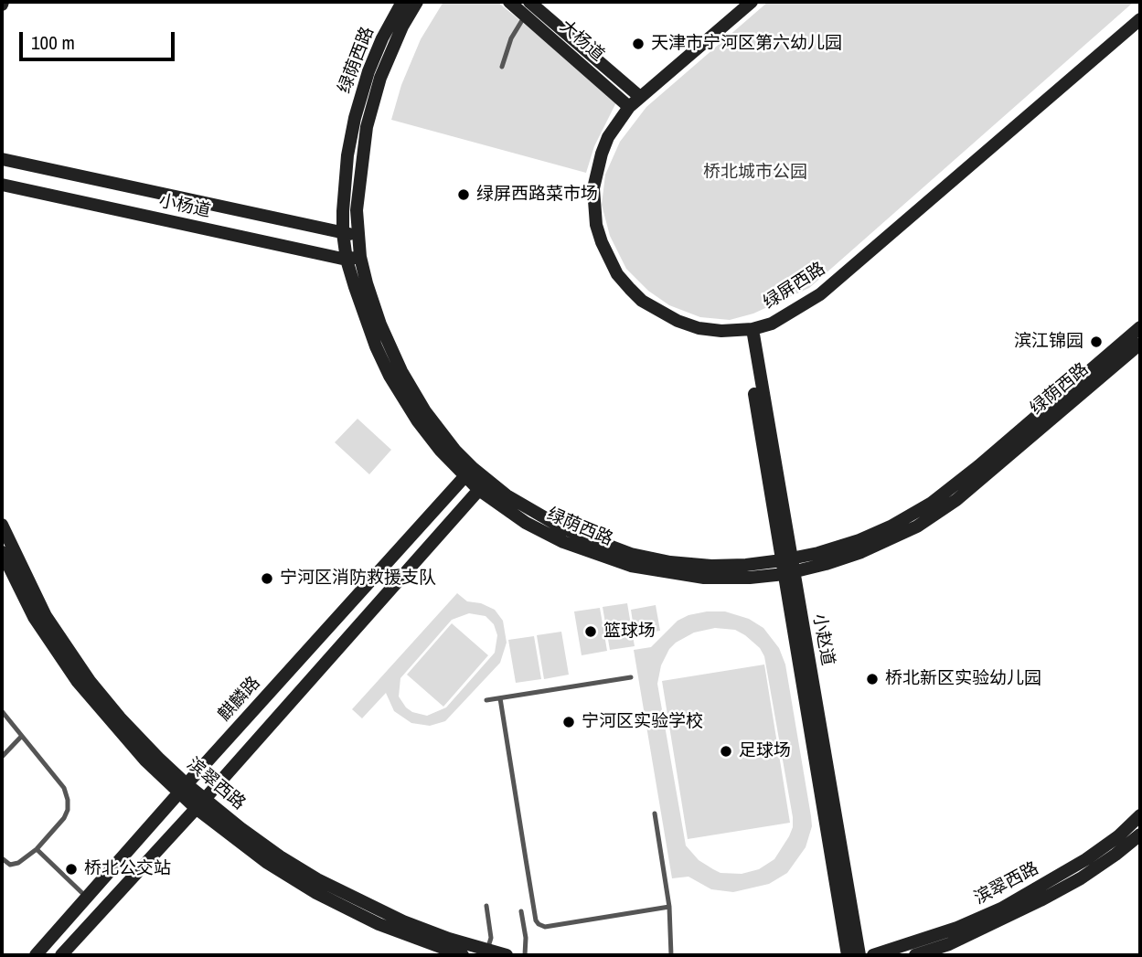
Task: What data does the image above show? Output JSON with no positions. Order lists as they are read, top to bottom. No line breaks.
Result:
{"streets":{"main road":["大杨道","绿荫西路","小杨道","绿屏西路","小赵道","麒麟路","滨翠西路"]},"crossings":[["大杨道","绿屏西路"],["绿荫西路","小杨道"],["绿荫西路","小赵道"],["绿荫西路","麒麟路"],["绿屏西路","小赵道"],["麒麟路","滨翠西路"]],"parks":["桥北城市公园"],"places":["天津市宁河区第六幼儿园","绿屏西路菜市场","滨江锦园","宁河区消防救援支队","篮球场","桥北新区实验幼儿园","宁河区实验学校","足球场","桥北公交站"],"scale_bar":"100 m"}
